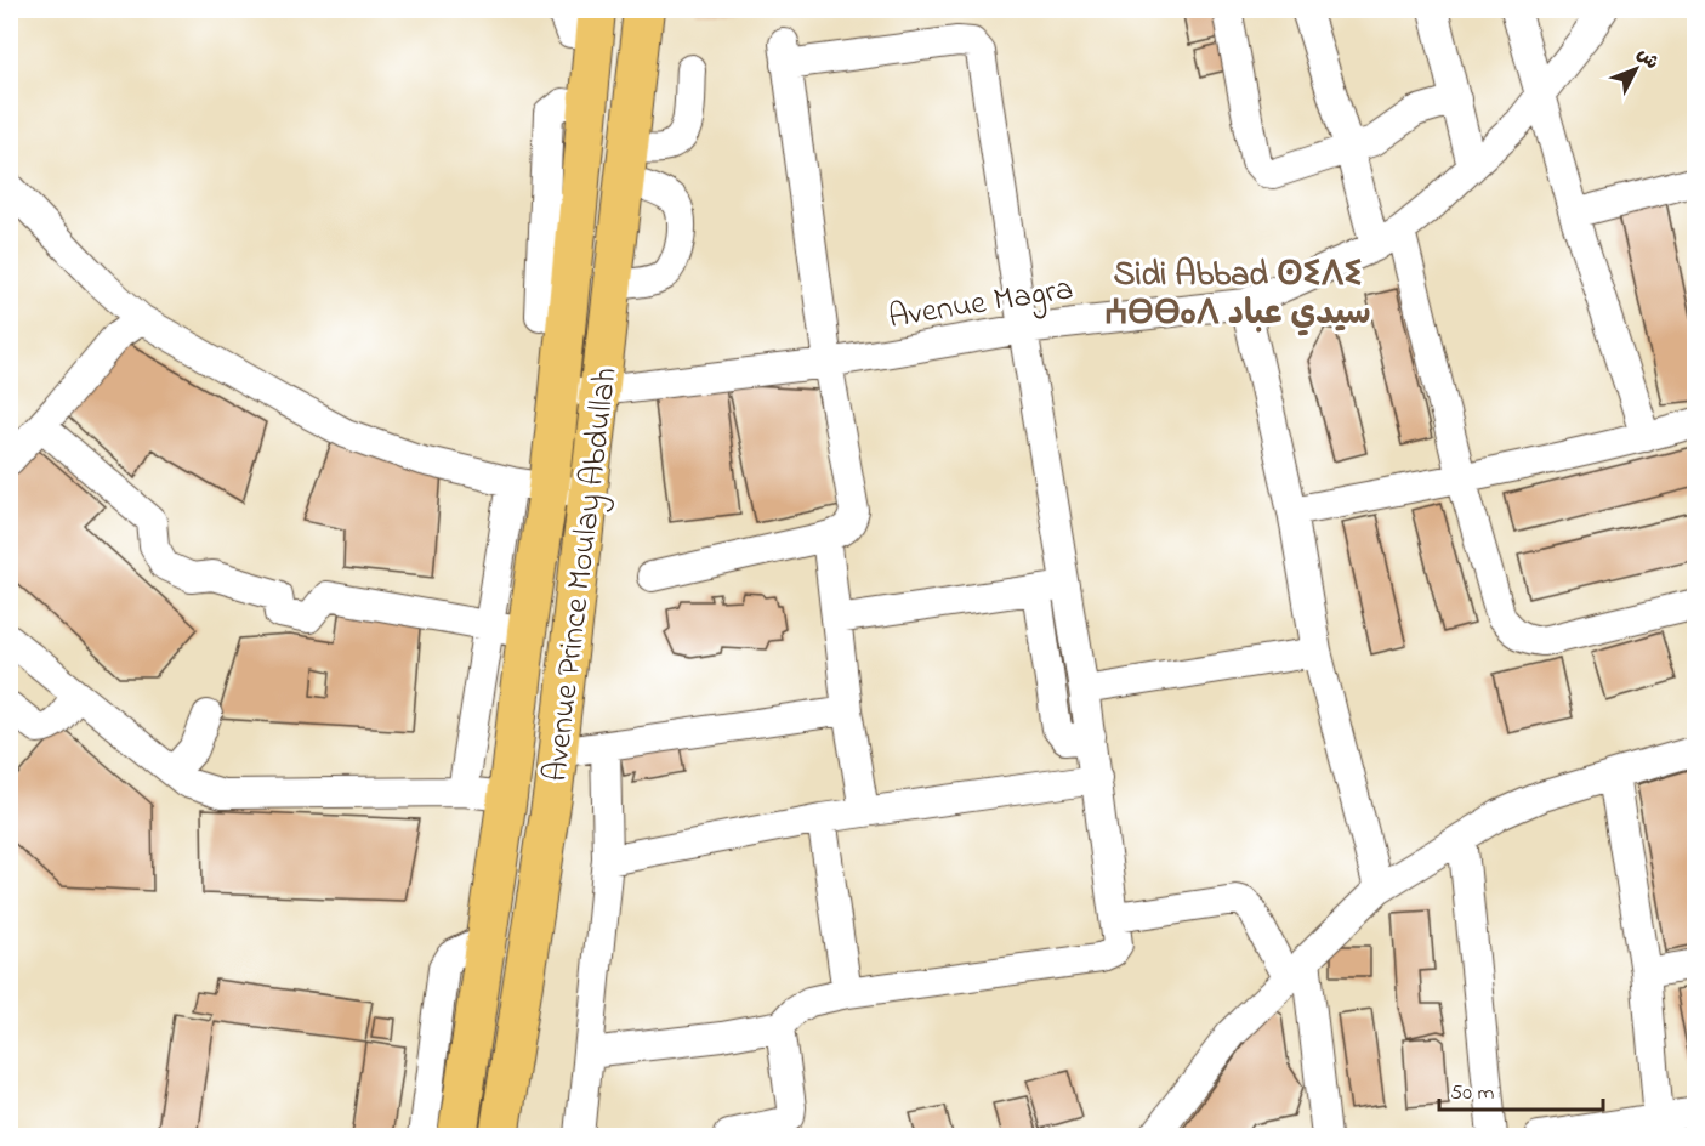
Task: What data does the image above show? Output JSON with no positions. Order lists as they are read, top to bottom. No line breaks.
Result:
{"streets":{"main road":["Avenue Prince Moulay Abdullah"],"street":["Avenue Magra"]},"crossings":[["Avenue Magra","Avenue Prince Moulay Abdullah"]],"districts":["Sidi Abbad ⵙⵉⴷⵉ ⵄⴱⴱⴰⴷ سيدي عباد"],"scale_bar":"50 m","north":"top right"}
